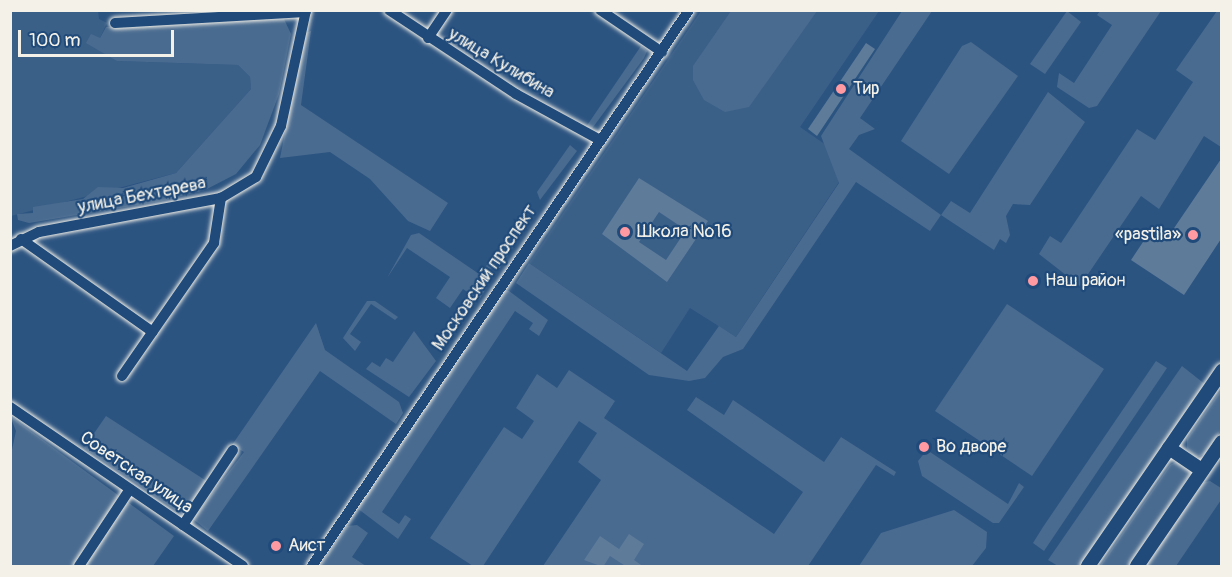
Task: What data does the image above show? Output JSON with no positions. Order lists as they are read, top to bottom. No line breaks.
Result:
{"streets":{"street":["улица Кулибина","улица Бехтерева","Московский проспект","Советская улица"]},"crossings":[["улица Кулибина","Московский проспект"]],"places":["Тир","Школа №16","«pastila»","Наш район","Во дворе","Аист"],"scale_bar":"100 m"}
